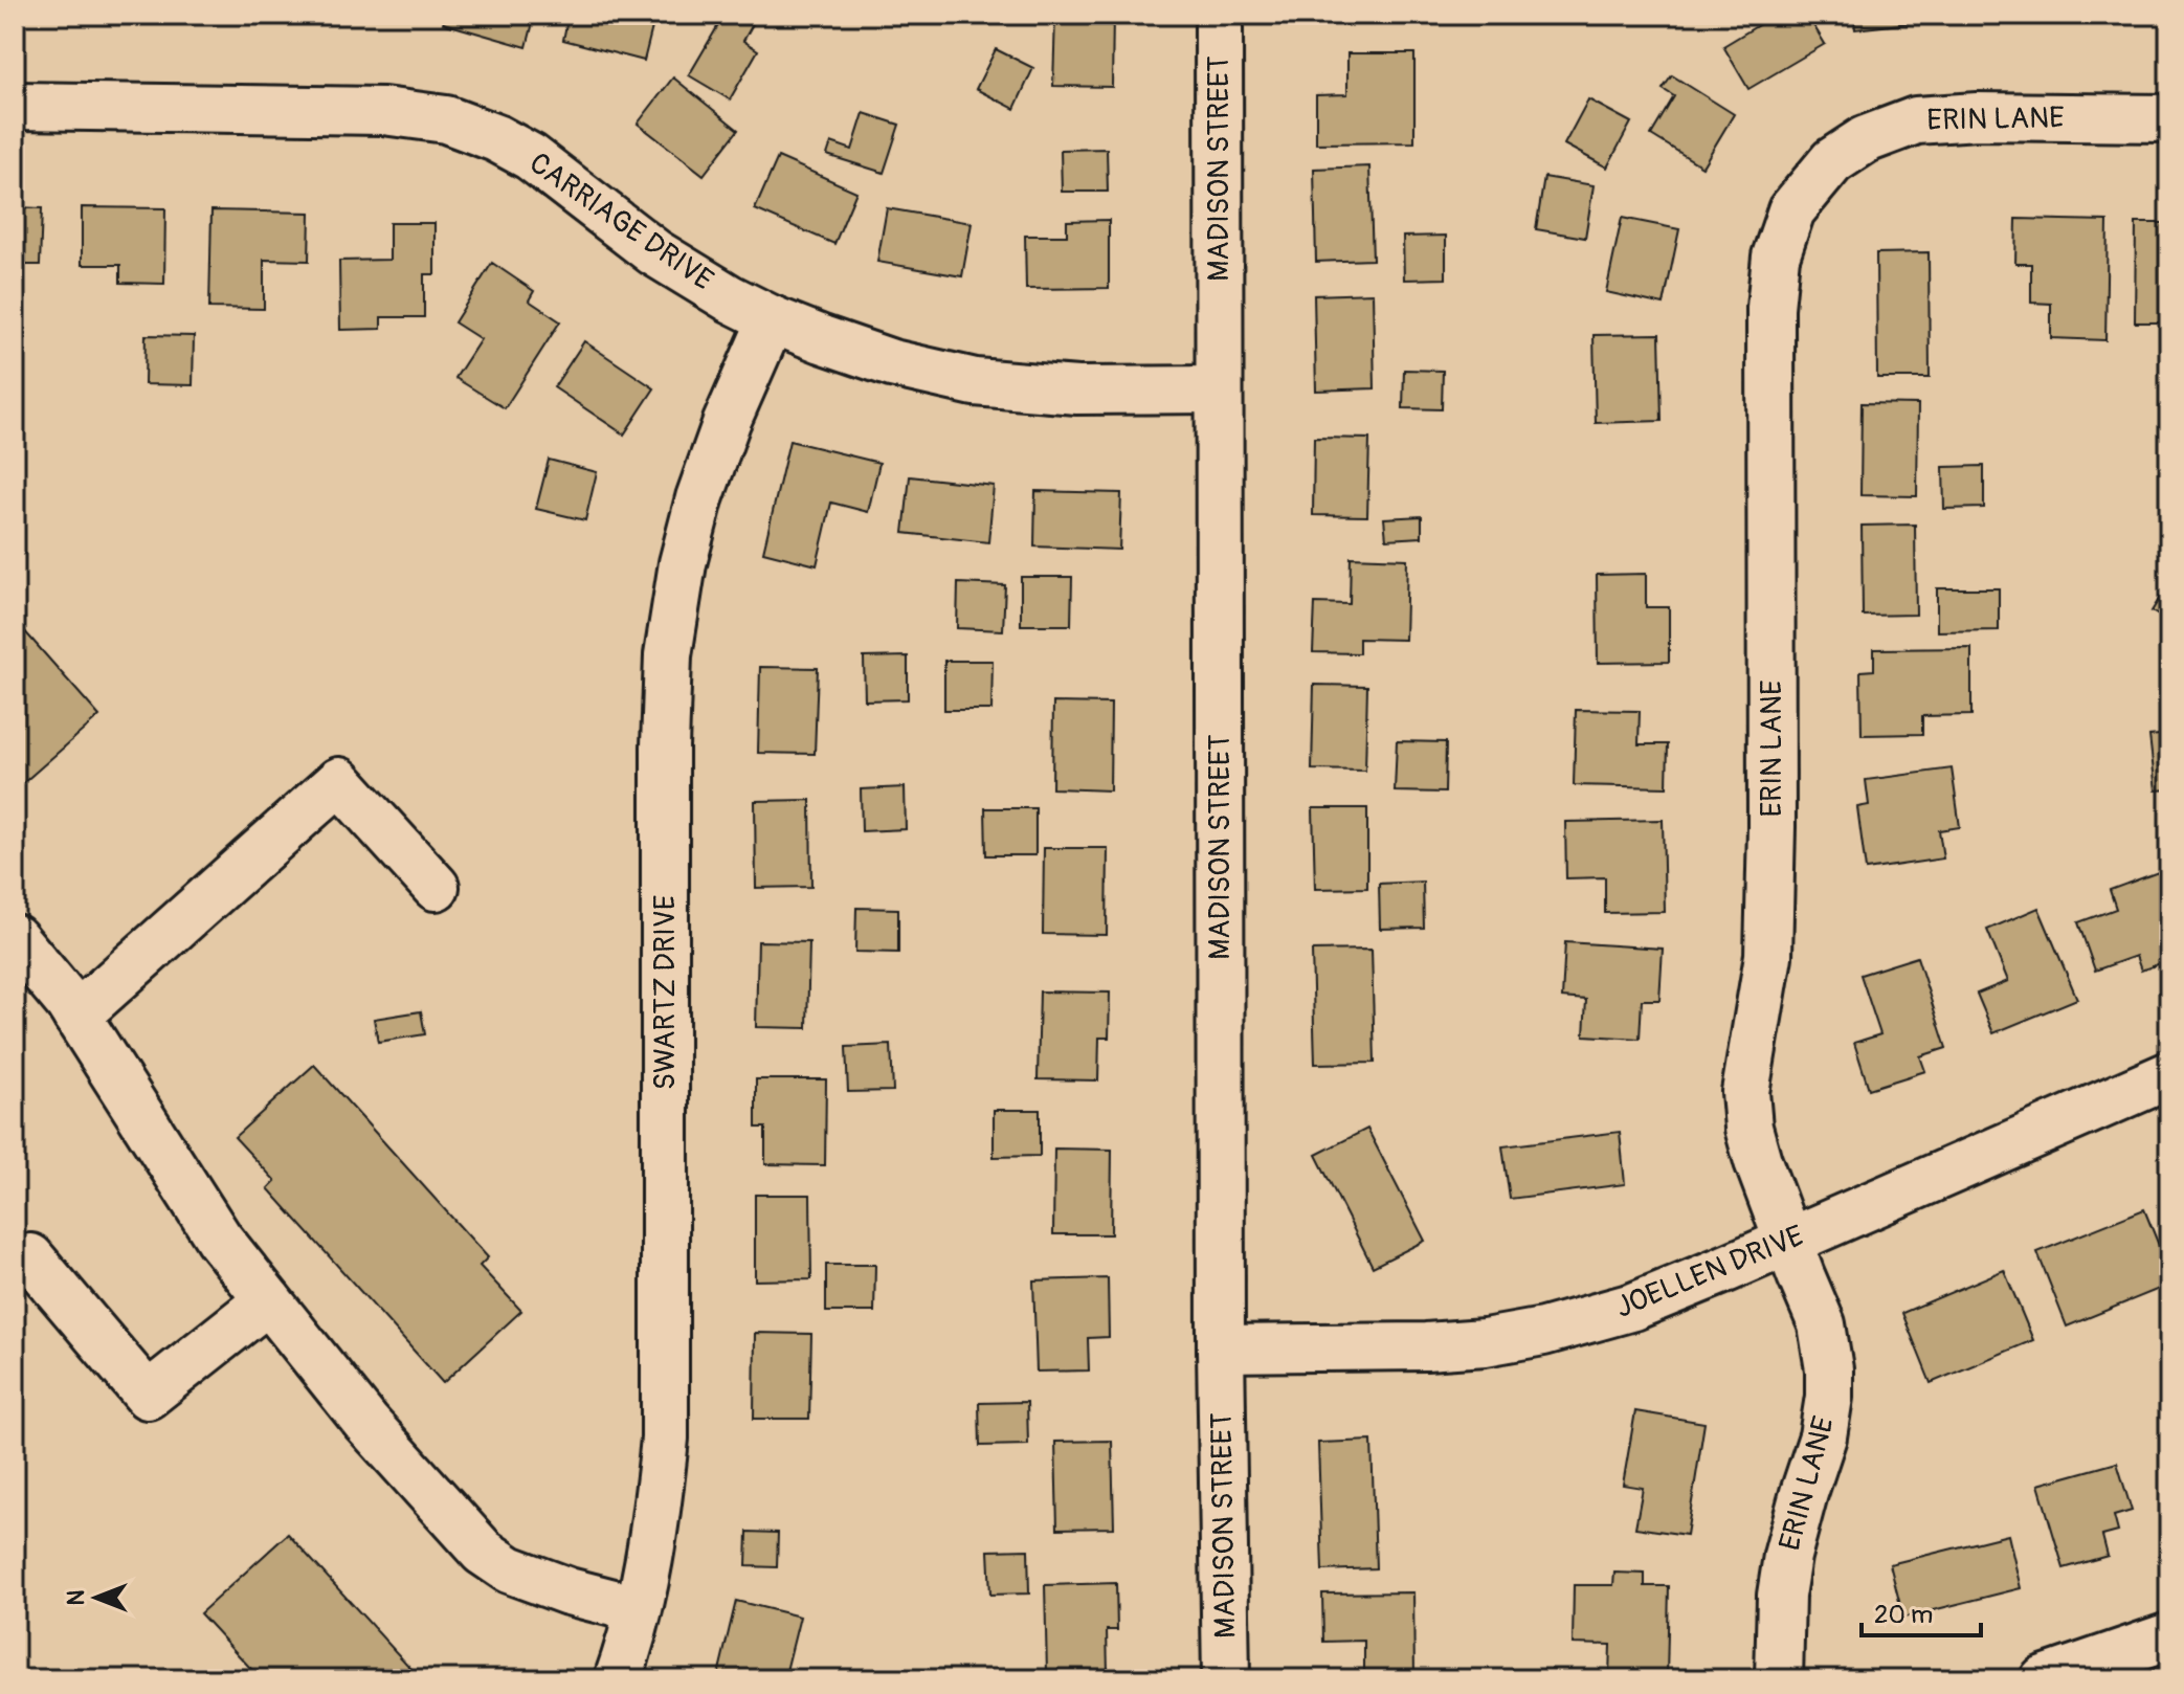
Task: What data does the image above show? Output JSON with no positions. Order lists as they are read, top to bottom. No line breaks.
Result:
{"streets":{"street":["ERIN LANE","MADISON STREET","CARRIAGE DRIVE","SWARTZ DRIVE","JOELLEN DRIVE"]},"crossings":[["ERIN LANE","JOELLEN DRIVE"],["MADISON STREET","CARRIAGE DRIVE"],["MADISON STREET","JOELLEN DRIVE"],["CARRIAGE DRIVE","SWARTZ DRIVE"]],"scale_bar":"20 m","north":"left"}
